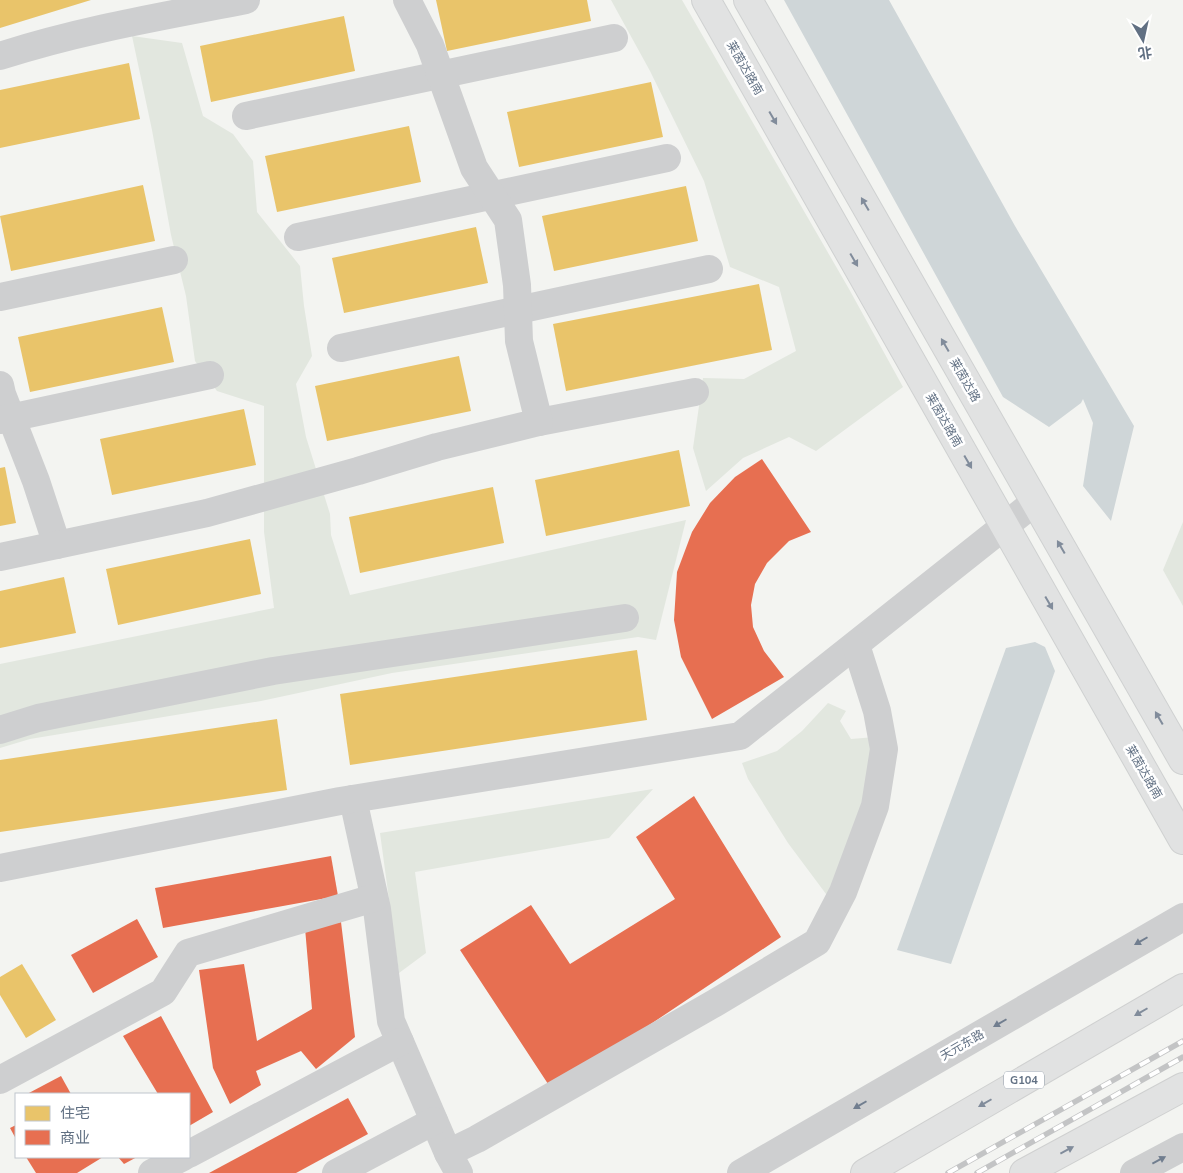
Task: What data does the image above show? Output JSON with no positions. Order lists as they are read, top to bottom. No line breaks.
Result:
{"streets":{"main road":["莱茵达路南","莱茵达路","G104"],"street":["天元东路"]},"one_way":["莱茵达路南","莱茵达路","天元东路"],"legend":["住宅","商业"],"north":"bottom"}
